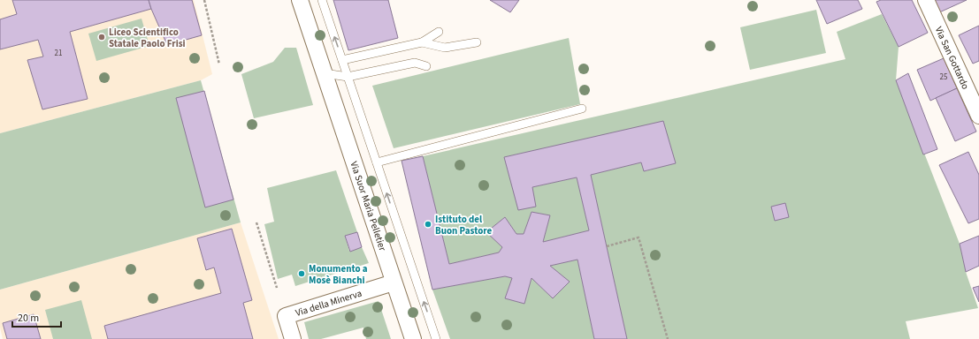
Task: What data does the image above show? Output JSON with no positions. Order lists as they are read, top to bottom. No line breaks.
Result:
{"streets":{"street":["Via San Gottardo","Via Suor Maria Pelletier","Via della Minerva"]},"crossings":[["Via Suor Maria Pelletier","Via della Minerva"]],"places":["Liceo Scientifico Statale Paolo Frisi","Istituto del Buon Pastore","Monumento a Mosè Bianchi"],"house_numbers":["21","25"],"scale_bar":"20 m"}
